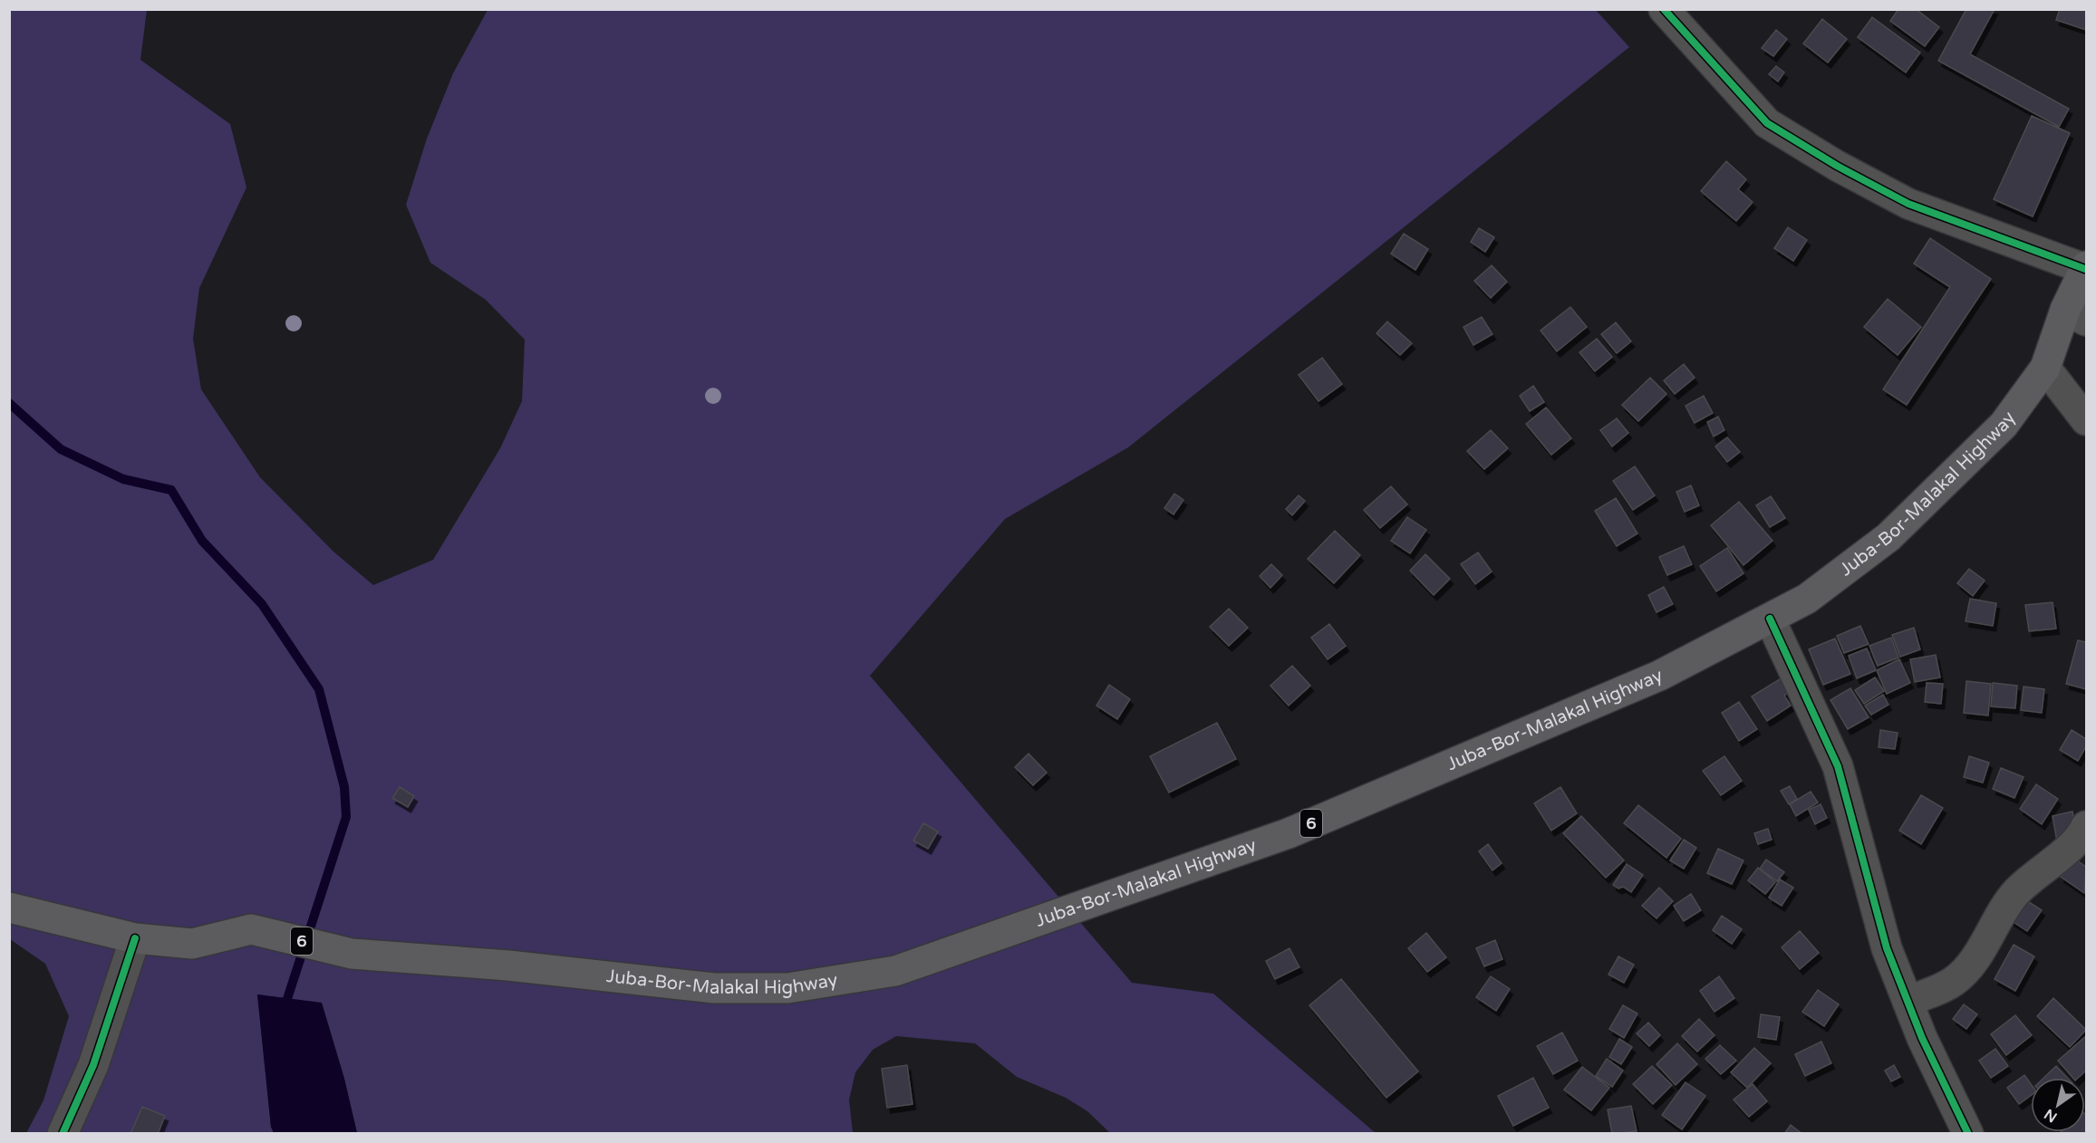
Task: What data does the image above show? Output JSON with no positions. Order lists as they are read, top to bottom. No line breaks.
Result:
{"streets":{"main road":["Juba-Bor-Malakal Highway","6"]},"north":"bottom left"}
